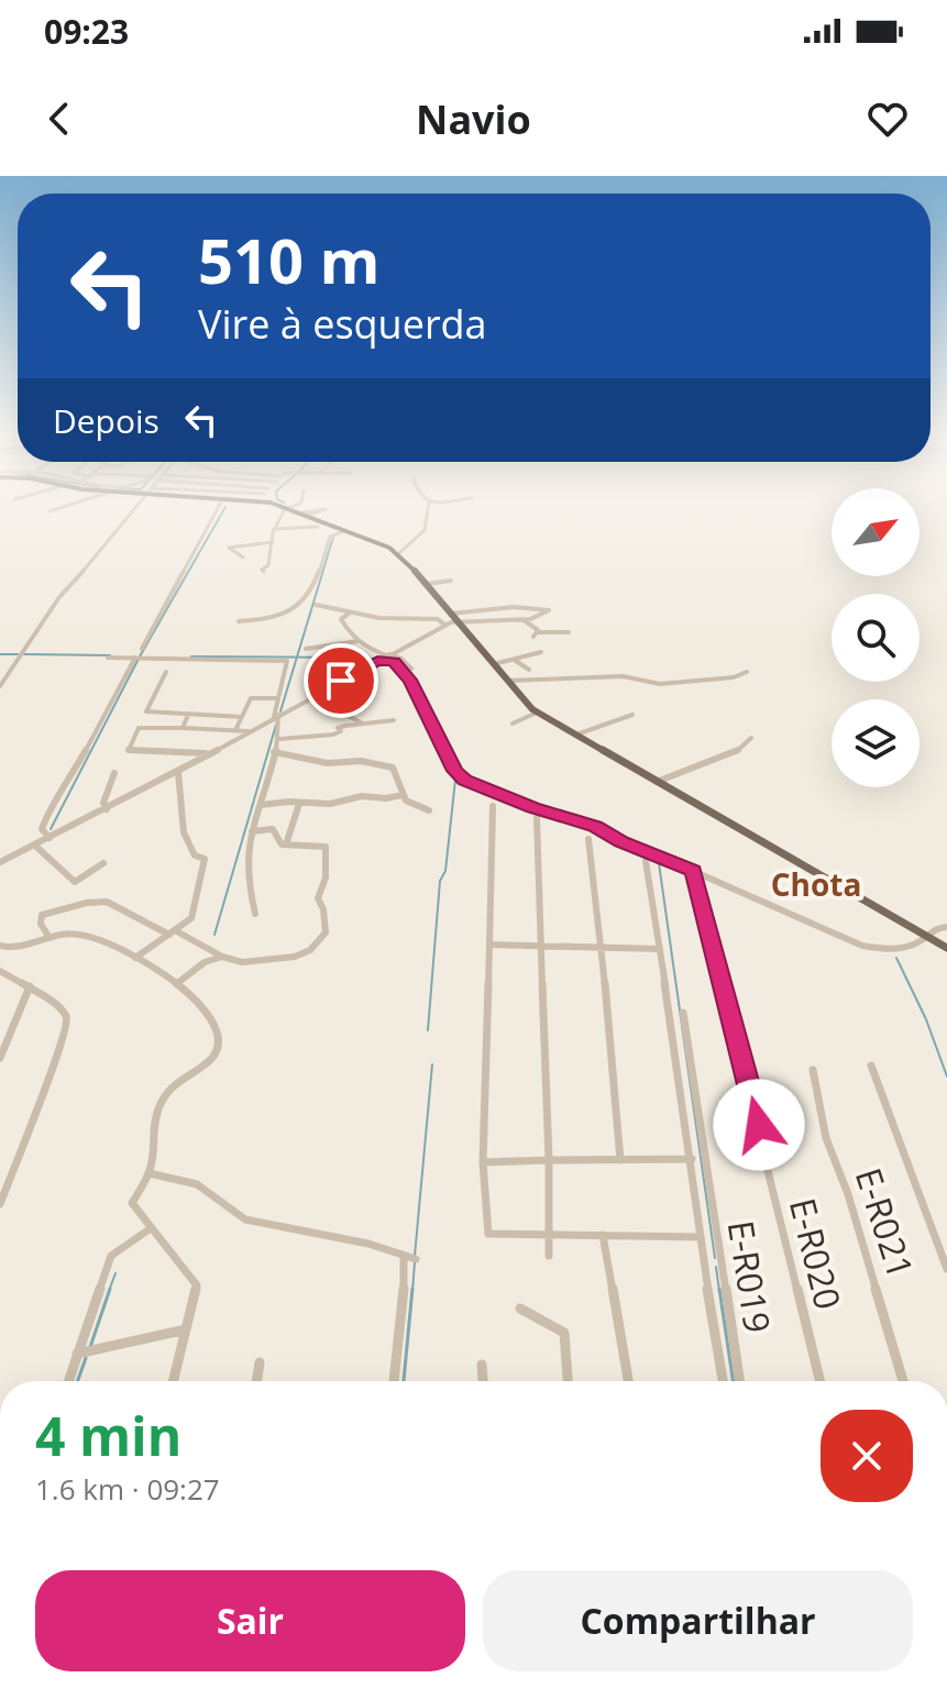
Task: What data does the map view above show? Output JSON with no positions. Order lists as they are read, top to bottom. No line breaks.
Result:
{"streets":{"street":["E-R021","E-R020","E-R019"]},"districts":["Chota"],"north":"top right","page":{"status":"09:23","header":"Navio","turn":["510 m","Vire à esquerda"],"then":"Depois","heading":["4 min","1.6 km · 09:27"],"buttons":["Sair","Compartilhar"]}}
